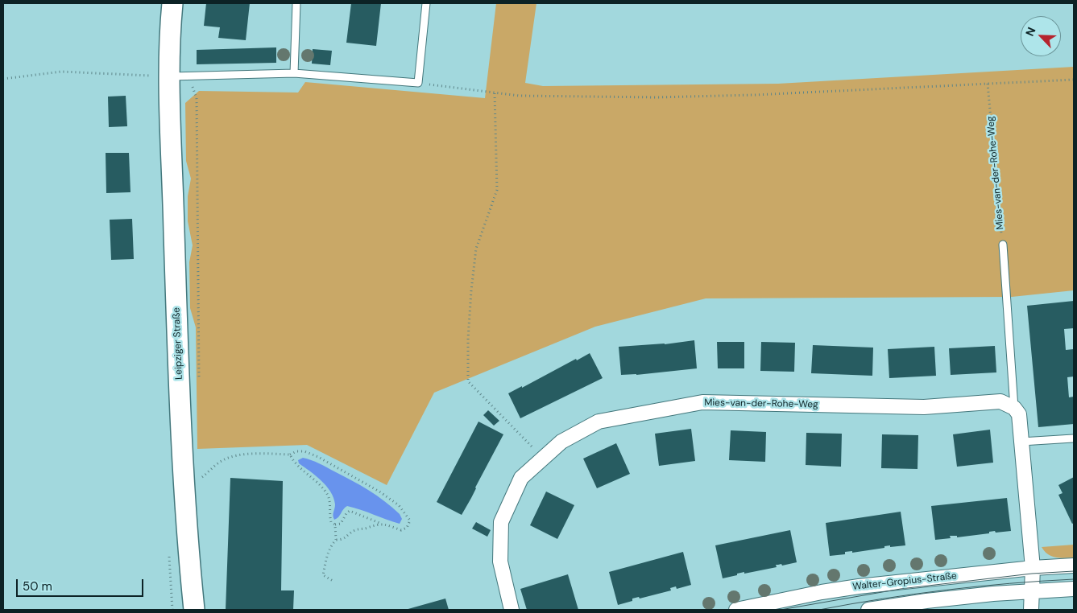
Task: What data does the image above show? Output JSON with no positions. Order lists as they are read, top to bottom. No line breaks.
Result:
{"streets":{"main road":["Leipziger Straße"],"street":["Mies-van-der-Rohe-Weg","Walter-Gropius-Straße"]},"crossings":[["Mies-van-der-Rohe-Weg","Walter-Gropius-Straße"]],"scale_bar":"50 m","north":"top left"}
